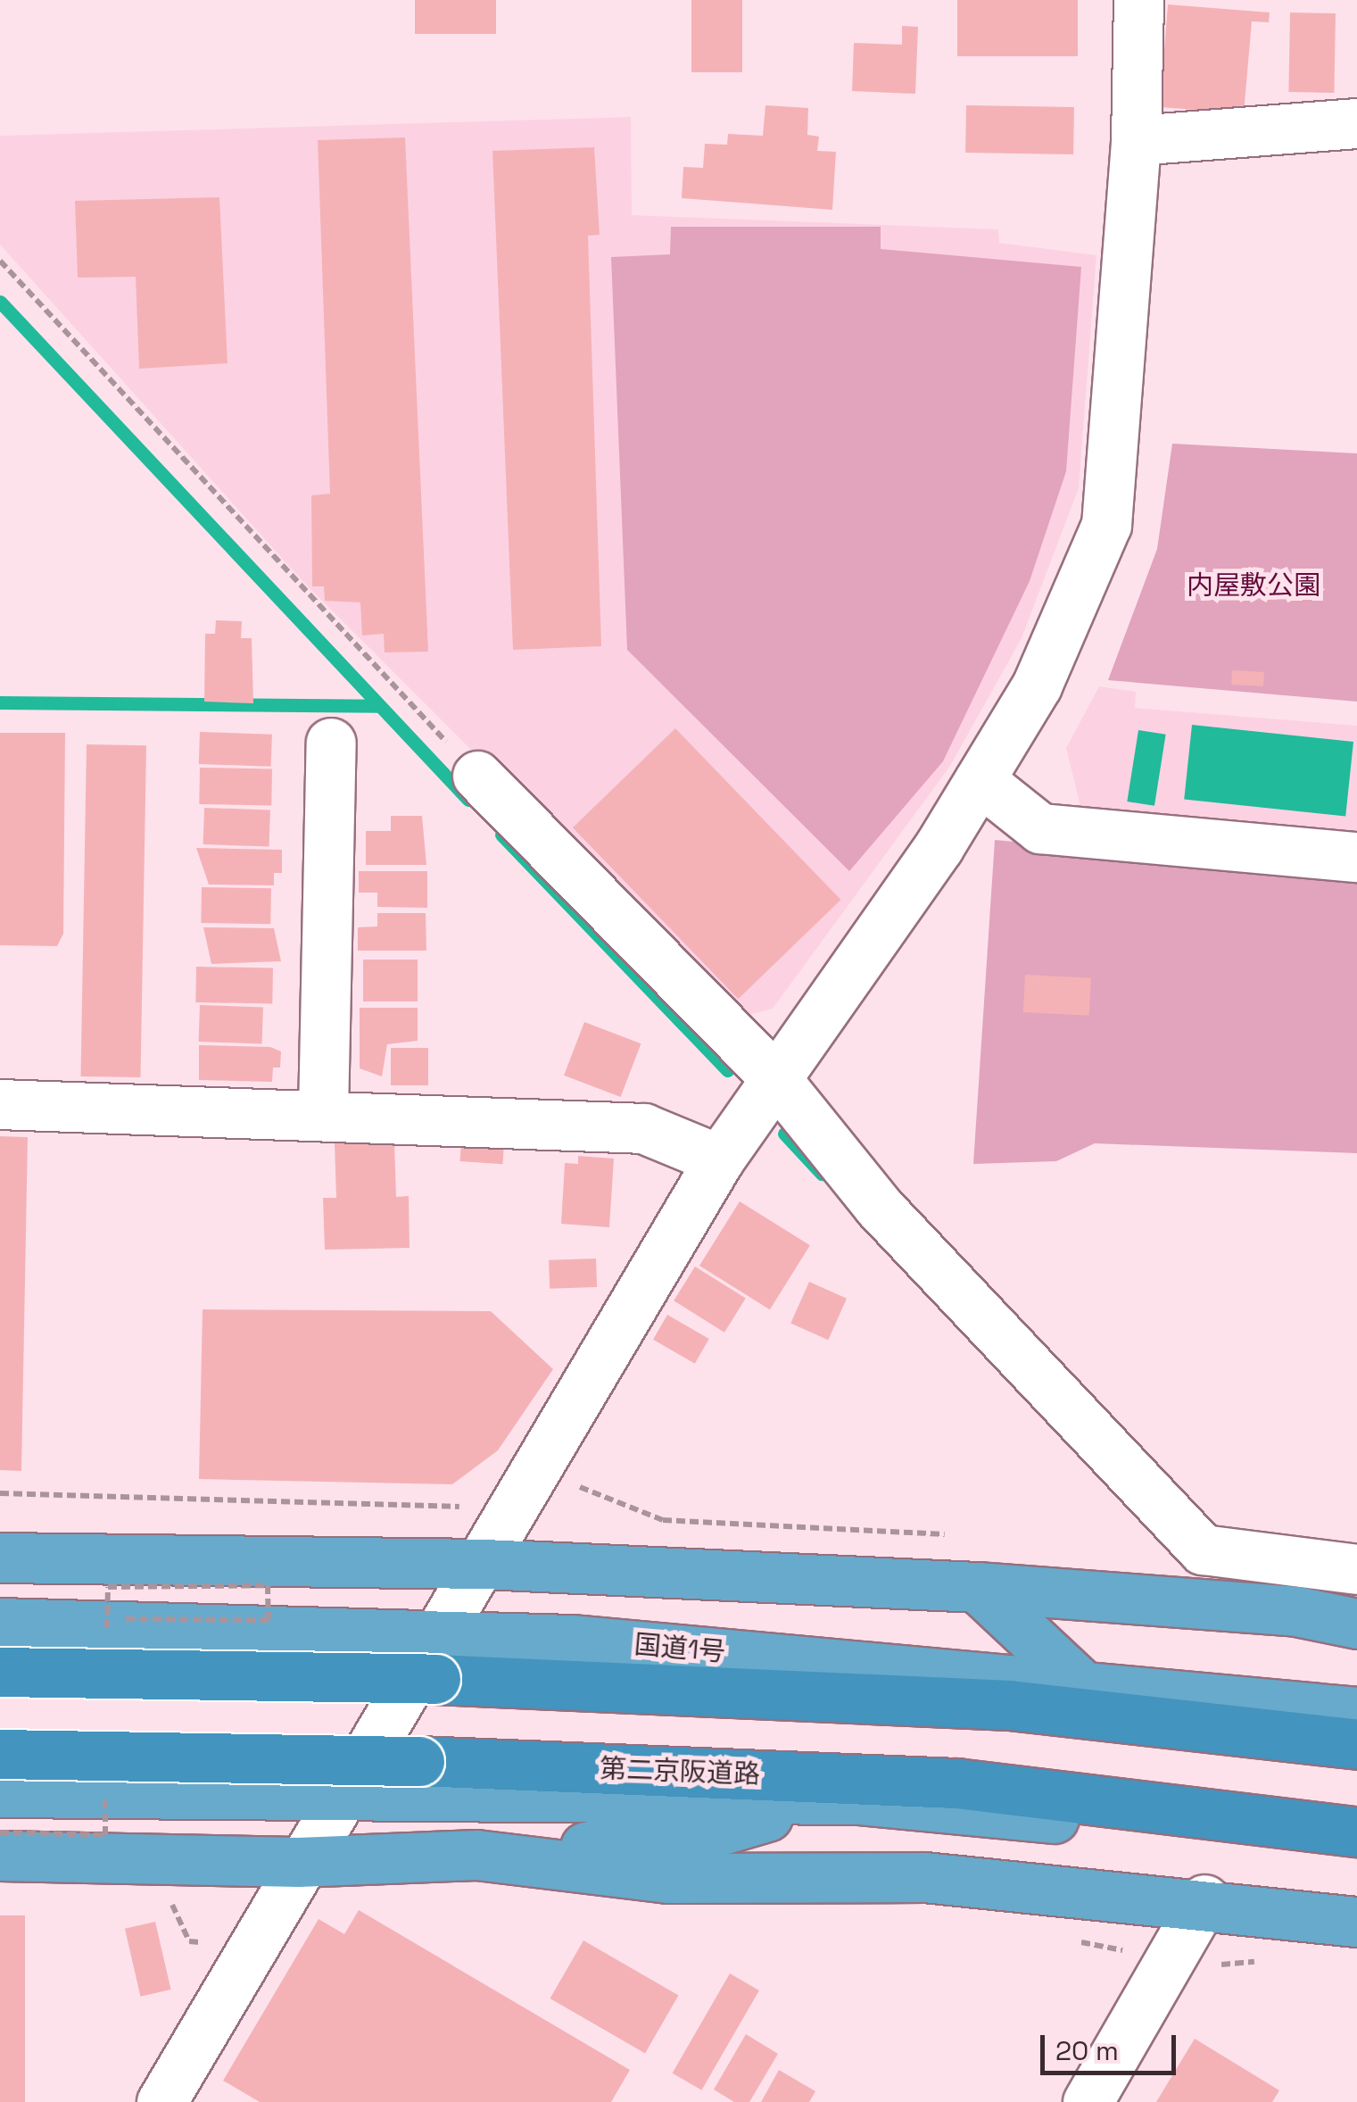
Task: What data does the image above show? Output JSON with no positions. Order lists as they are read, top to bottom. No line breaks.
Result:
{"streets":{"highway":["国道1号","第二京阪道路"]},"parks":["内屋敷公園"],"scale_bar":"20 m"}
